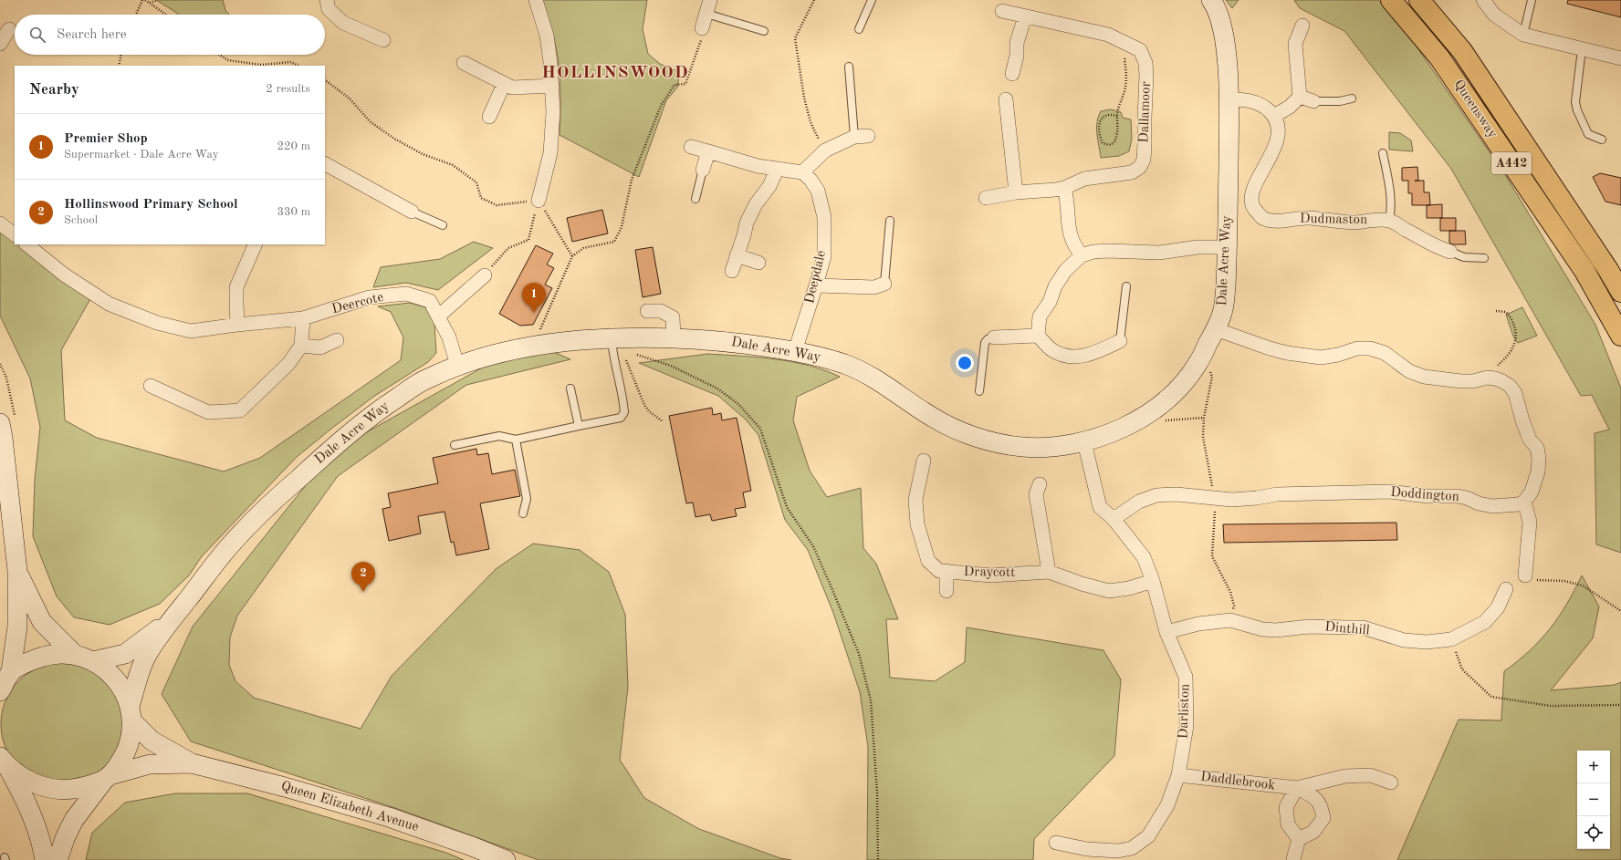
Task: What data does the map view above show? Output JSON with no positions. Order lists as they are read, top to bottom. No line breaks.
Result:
{"streets":{"highway":["Queensway","A442"],"street":["Dallamoor","Dudmaston","Dale Acre Way","Deepdale","Deercote","Doddington","Draycott","Dinthill","Darliston","Daddlebrook","Queen Elizabeth Avenue"]},"crossings":[["Dale Acre Way","Deepdale"],["Dale Acre Way","Deercote"],["Dale Acre Way","Darliston"],["Dale Acre Way","Queen Elizabeth Avenue"],["Doddington","Darliston"],["Draycott","Darliston"],["Dinthill","Darliston"],["Darliston","Daddlebrook"]],"districts":["HOLLINSWOOD"],"page":{"search":"Search here","heading":["Nearby","2 results"],"list":[{"mark":"1","name":"Premier Shop","note":"Supermarket · Dale Acre Way","value":"220 m"},{"mark":"2","name":"Hollinswood Primary School","note":"School","value":"330 m"}],"pins":["1","2"],"map_buttons":["+","−"]}}
